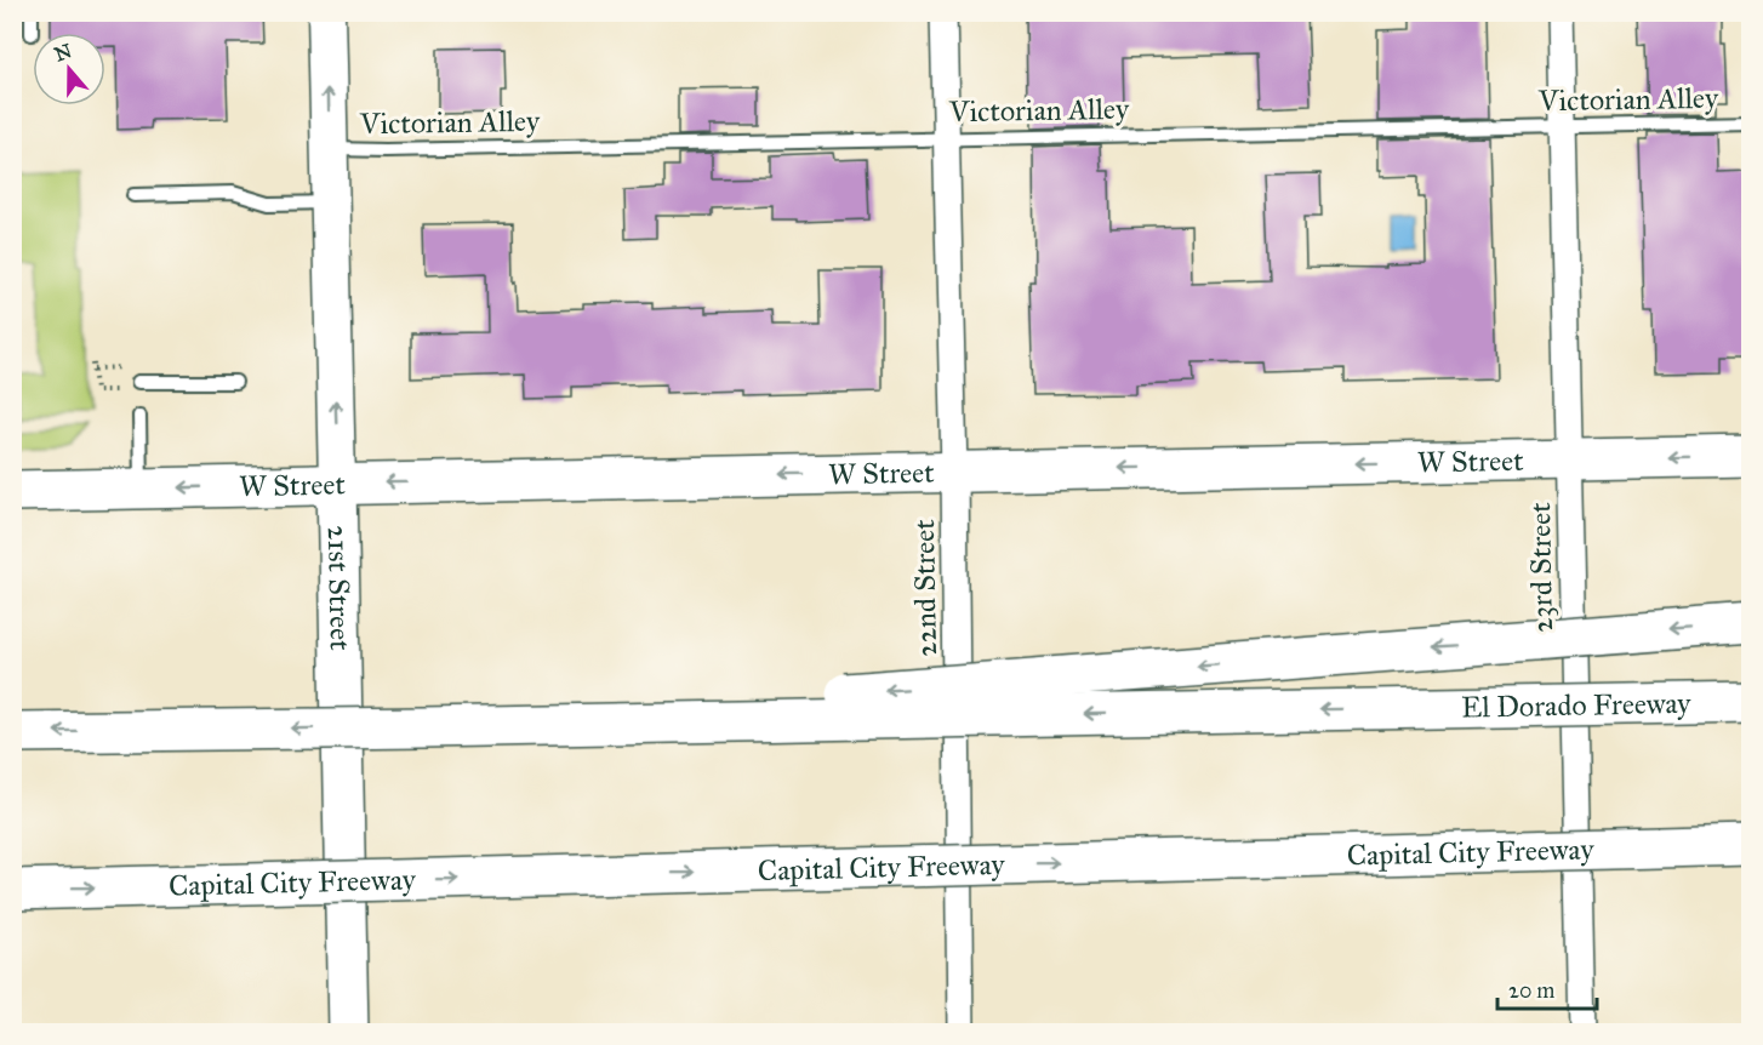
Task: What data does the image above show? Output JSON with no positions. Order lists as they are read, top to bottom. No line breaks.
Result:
{"streets":{"main road":["W Street","21st Street","El Dorado Freeway","Capital City Freeway"],"street":["23rd Street","22nd Street"],"lane":["Victorian Alley"]},"crossings":[["Victorian Alley","23rd Street"],["Victorian Alley","21st Street"],["Victorian Alley","22nd Street"],["W Street","23rd Street"],["W Street","21st Street"],["W Street","22nd Street"]],"one_way":["21st Street"],"scale_bar":"20 m","north":"top"}
